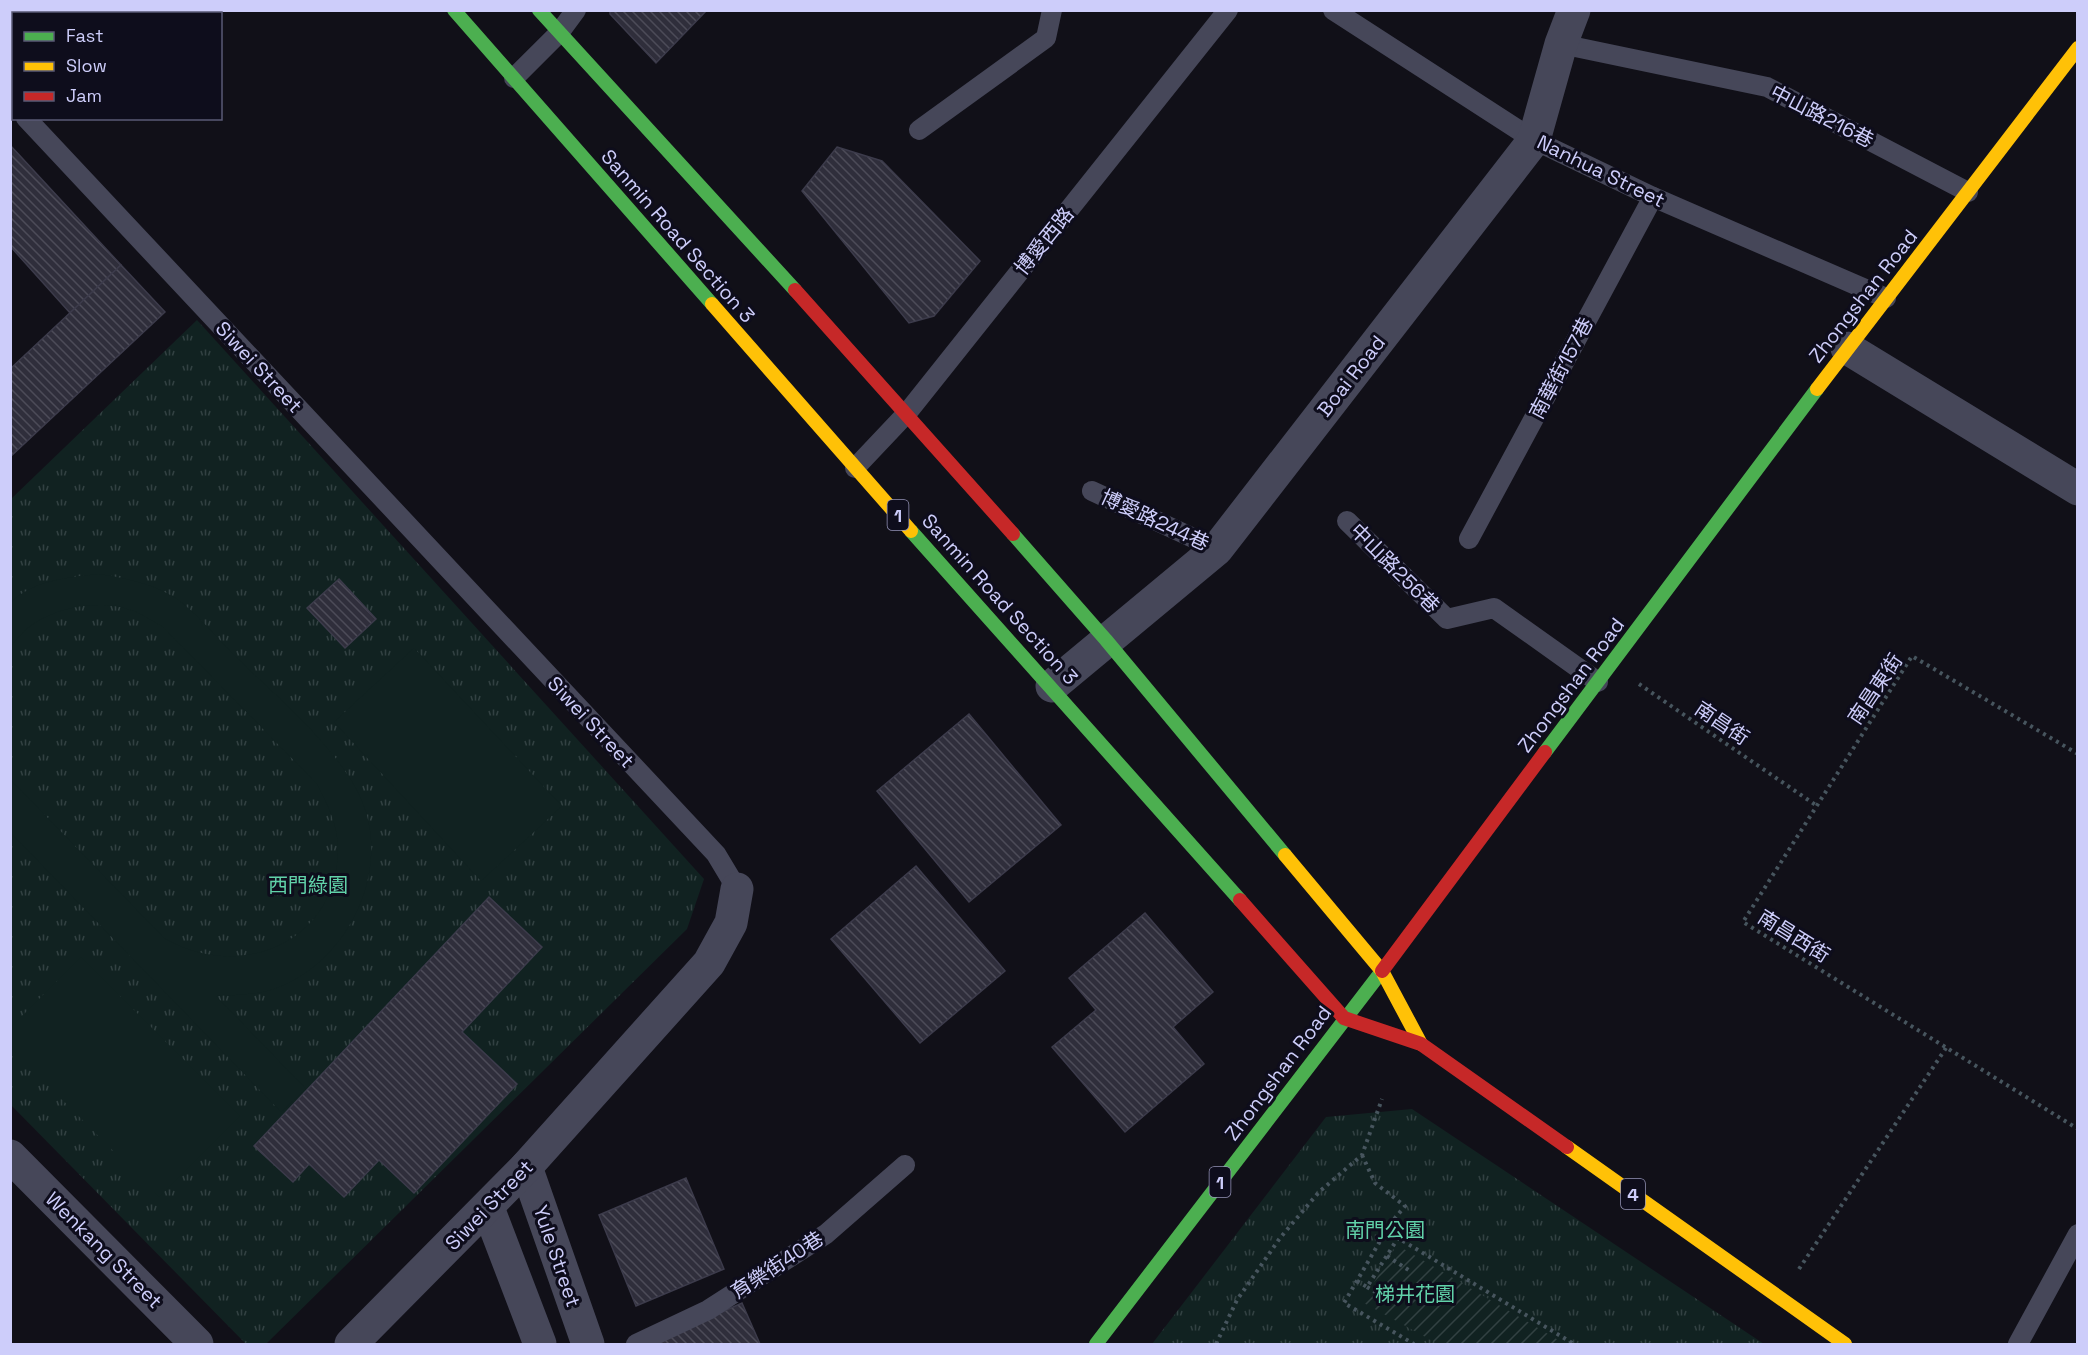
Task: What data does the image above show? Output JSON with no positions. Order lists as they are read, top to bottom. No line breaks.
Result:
{"streets":{"main road":["Sanmin Road Section 3","Zhongshan Road","1","4"],"street":["Siwei Street","Boai Road","Wenkang Street","Yule Street"],"lane":["中山路216巷","Nanhua Street","博愛西路","南華街157巷","博愛路244巷","中山路256巷","育樂街40巷"],"path":["南昌東街","南昌街","南昌西街"]},"crossings":[["中山路216巷","Zhongshan Road"],["中山路216巷","Boai Road"],["Nanhua Street","Zhongshan Road"],["Nanhua Street","南華街157巷"],["Nanhua Street","Boai Road"],["Sanmin Road Section 3","博愛西路"],["Sanmin Road Section 3","Zhongshan Road"],["Sanmin Road Section 3","Boai Road"],["Zhongshan Road","中山路256巷"],["Zhongshan Road","南昌街"],["Siwei Street","Yule Street"],["Boai Road","博愛路244巷"],["南昌東街","南昌街"],["南昌東街","南昌西街"],["南昌街","南昌西街"]],"parks":["西門綠園","南門公園","梯井花園"],"legend":["Fast","Slow","Jam"]}
